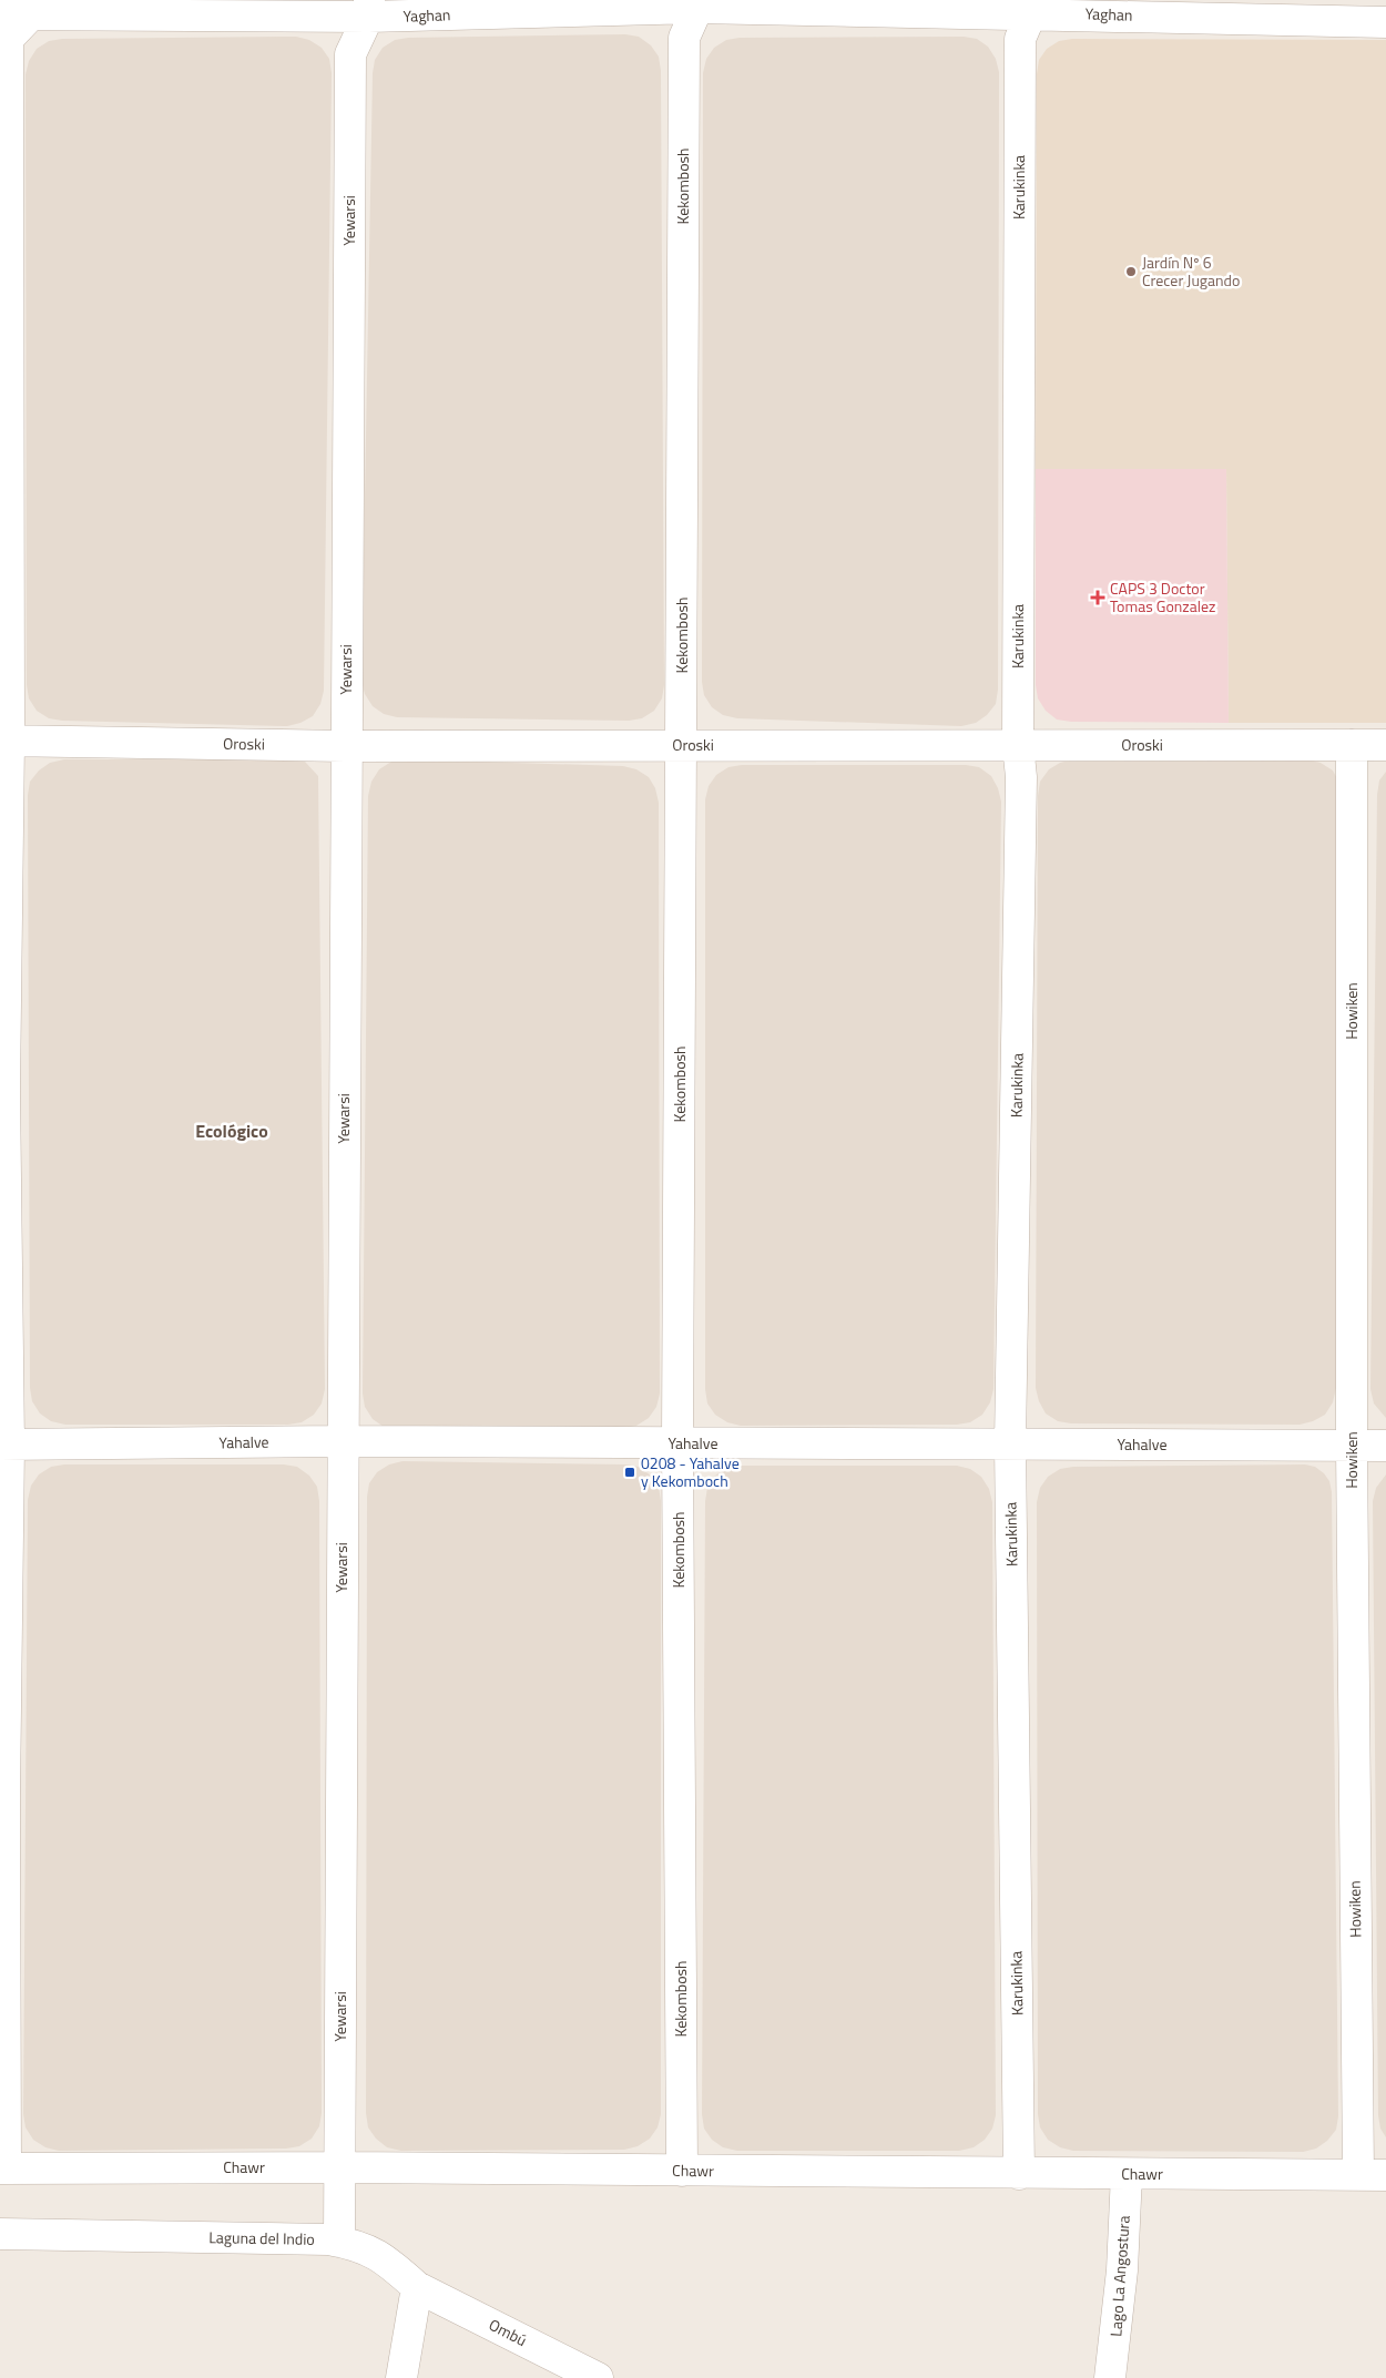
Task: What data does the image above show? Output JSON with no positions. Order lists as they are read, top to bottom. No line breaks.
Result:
{"streets":{"street":["Yaghan","Kekombosh","Karukinka","Yewarsi","Oroski","Howiken","Yahalve","Chawr","Laguna del Indio","Lago La Angostura","Ombú"]},"crossings":[["Yaghan","Kekombosh"],["Yaghan","Karukinka"],["Yaghan","Yewarsi"],["Kekombosh","Oroski"],["Kekombosh","Yahalve"],["Kekombosh","Chawr"],["Karukinka","Oroski"],["Karukinka","Yahalve"],["Karukinka","Chawr"],["Yewarsi","Oroski"],["Yewarsi","Yahalve"],["Yewarsi","Chawr"],["Yewarsi","Laguna del Indio"],["Oroski","Howiken"],["Howiken","Yahalve"],["Howiken","Chawr"],["Chawr","Lago La Angostura"],["Laguna del Indio","Ombú"]],"districts":["Ecológico"],"places":{"other":["Jardín Nº 6 Crecer Jugando"],"health":["CAPS 3 Doctor Tomas Gonzalez"],"transit":["0208 - Yahalve y Kekomboch"]}}
